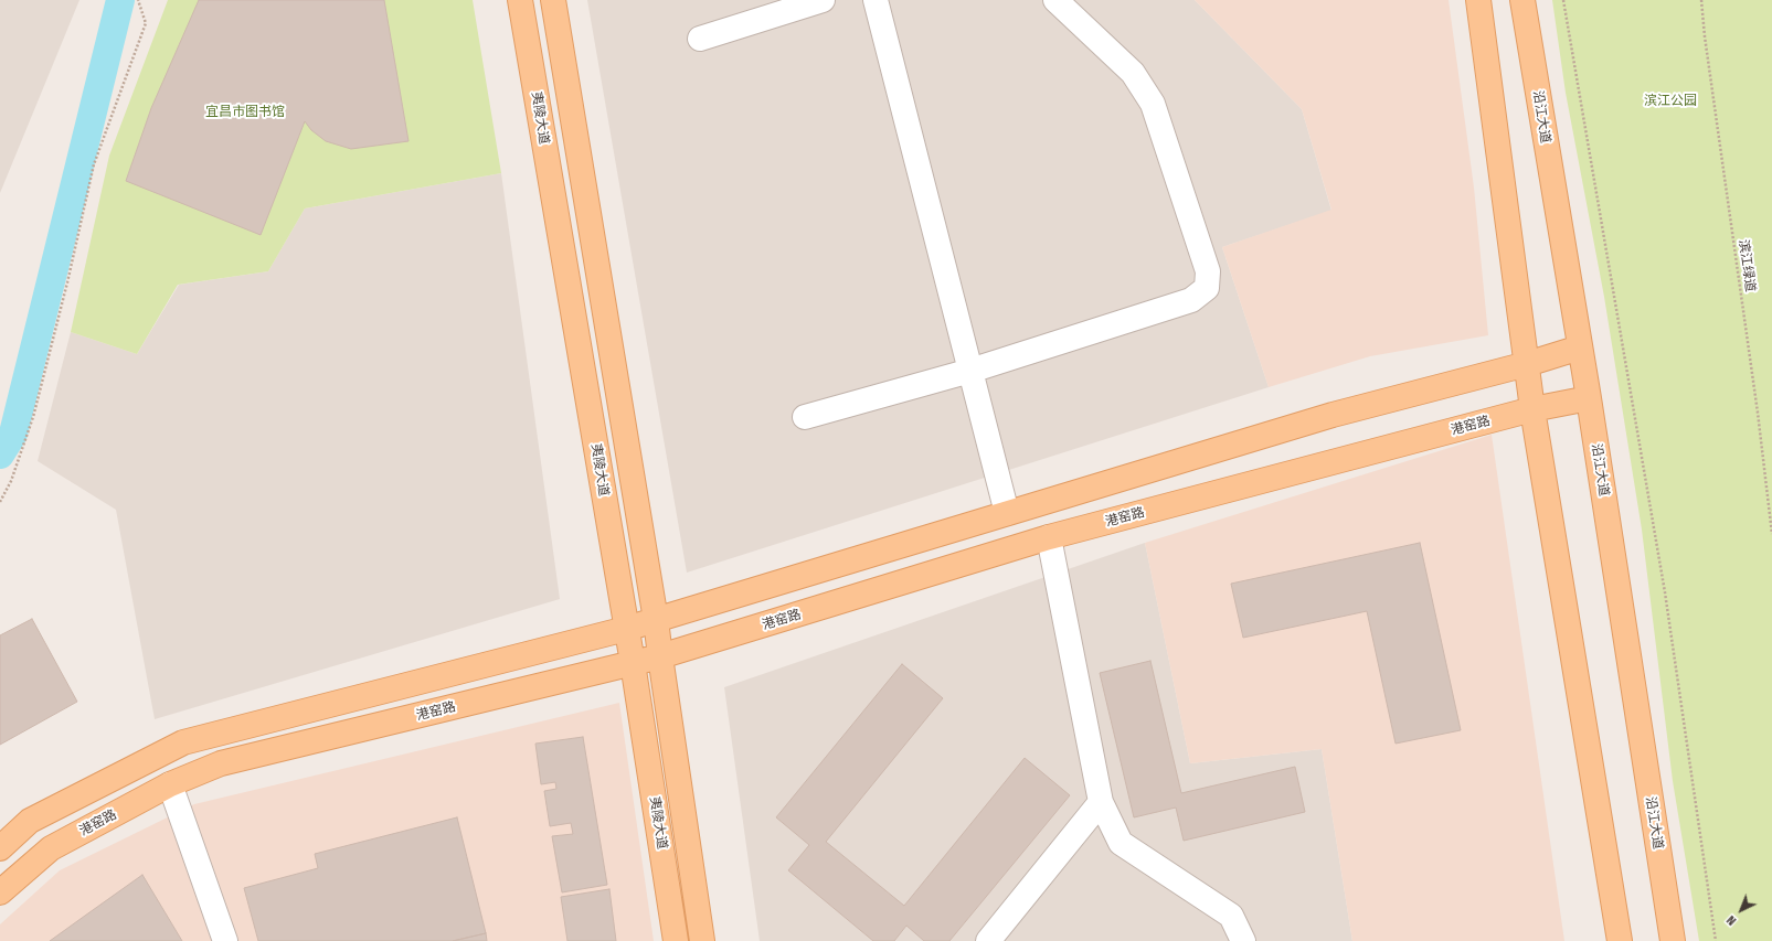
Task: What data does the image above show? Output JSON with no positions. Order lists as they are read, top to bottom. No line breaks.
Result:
{"streets":{"main road":["沿江大道","夷陵大道","港窑路"],"path":["滨江绿道"]},"crossings":[["沿江大道","港窑路"],["夷陵大道","港窑路"]],"parks":["滨江公园","宜昌市图书馆"],"north":"bottom left"}
